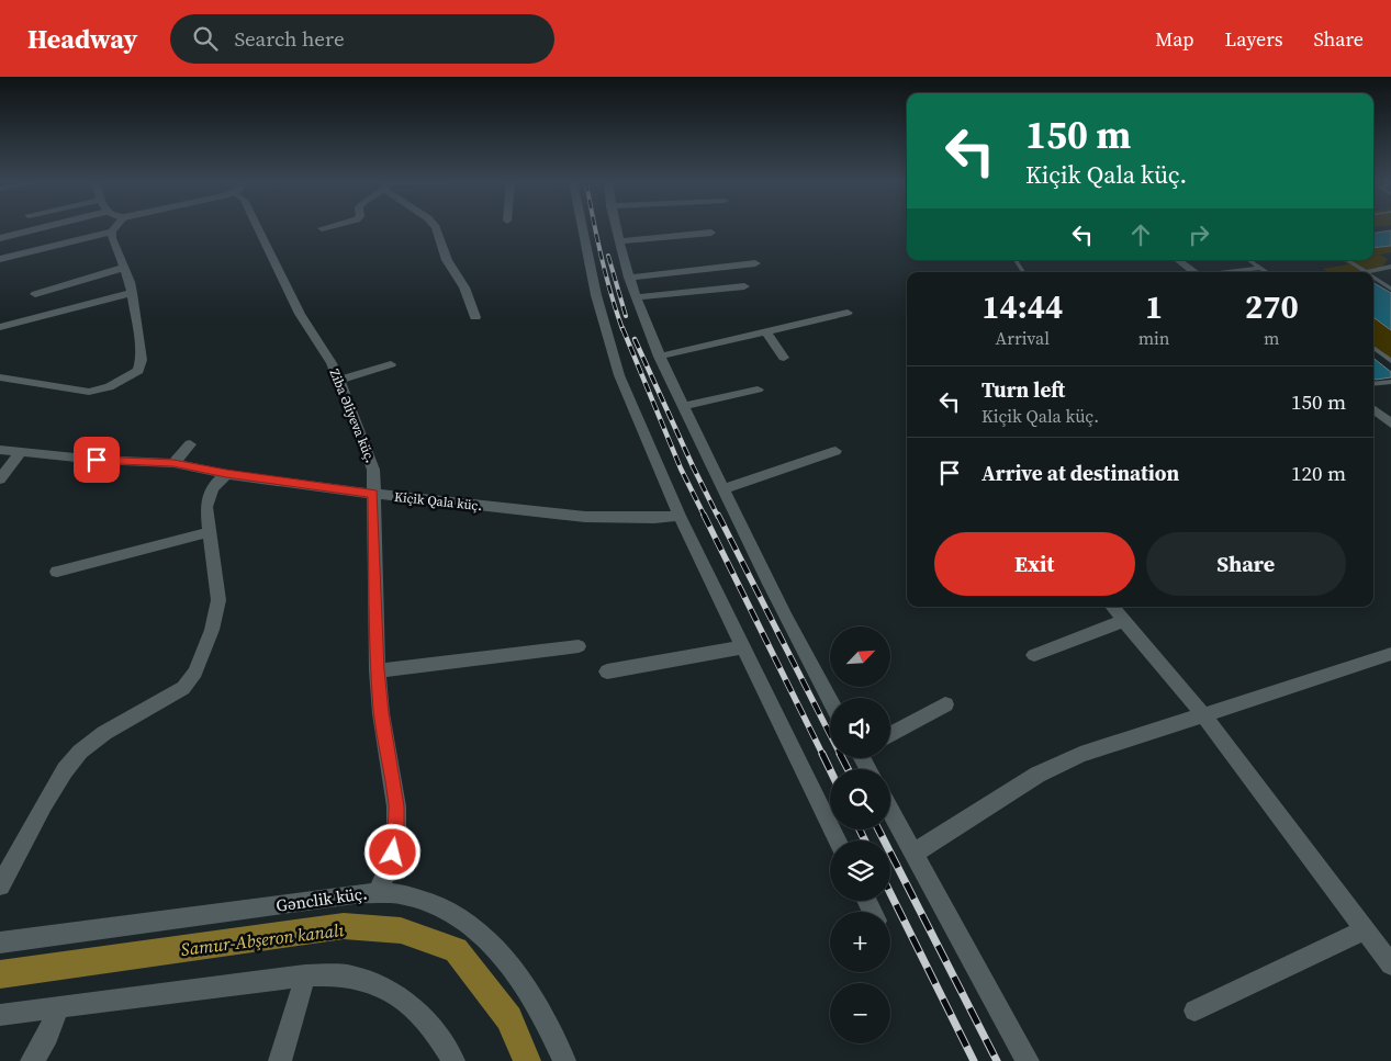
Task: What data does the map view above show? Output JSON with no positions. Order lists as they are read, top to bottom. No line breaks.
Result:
{"streets":{"street":["Ziba Əliyeva küç.","Kiçik Qala küç.","Gənclik küç."]},"crossings":[["Ziba Əliyeva küç.","Kiçik Qala küç."],["Ziba Əliyeva küç.","Gənclik küç."]],"water":["Samur-Abşeron kanalı"],"north":"top right","page":{"header":"Headway","search":"Search here","nav":["Map","Layers","Share"],"turn":["150 m","Kiçik Qala küç."],"eta":["14:44","Arrival","1","min","270","m"],"list":[{"name":"Turn left","note":"Kiçik Qala küç.","value":"150 m"},{"name":"Arrive at destination","value":"120 m"}],"buttons":["Exit","Share"],"map_buttons":["+","−"]}}
